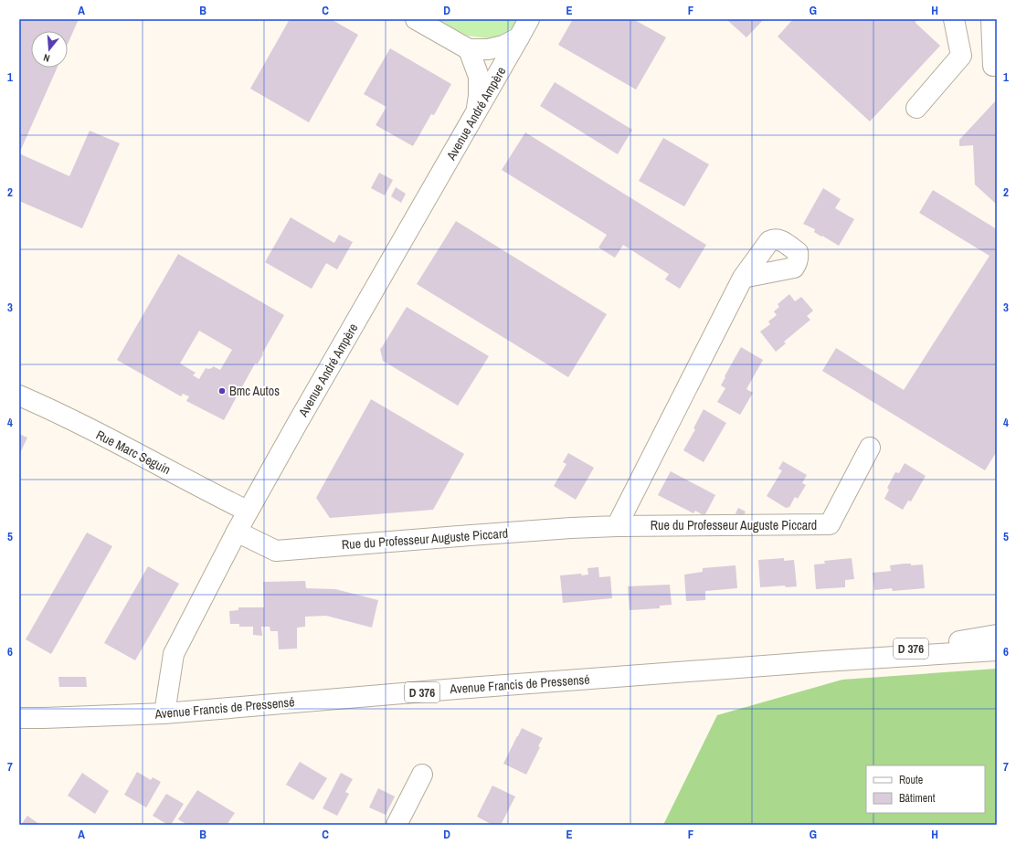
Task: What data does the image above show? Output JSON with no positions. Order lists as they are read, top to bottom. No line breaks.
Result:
{"streets":{"street":["Avenue André Ampère","Rue Marc Seguin","Rue du Professeur Auguste Piccard","D 376","Avenue Francis de Pressensé"]},"crossings":[["Avenue André Ampère","Rue Marc Seguin"],["Avenue André Ampère","Rue du Professeur Auguste Piccard"],["Avenue André Ampère","Avenue Francis de Pressensé"]],"places":["Bmc Autos"],"legend":["Route","Bâtiment"],"north":"bottom","grid":{"columns":["A","B","C","D","E","F","G","H"],"rows":["1","2","3","4","5","6","7"]}}
